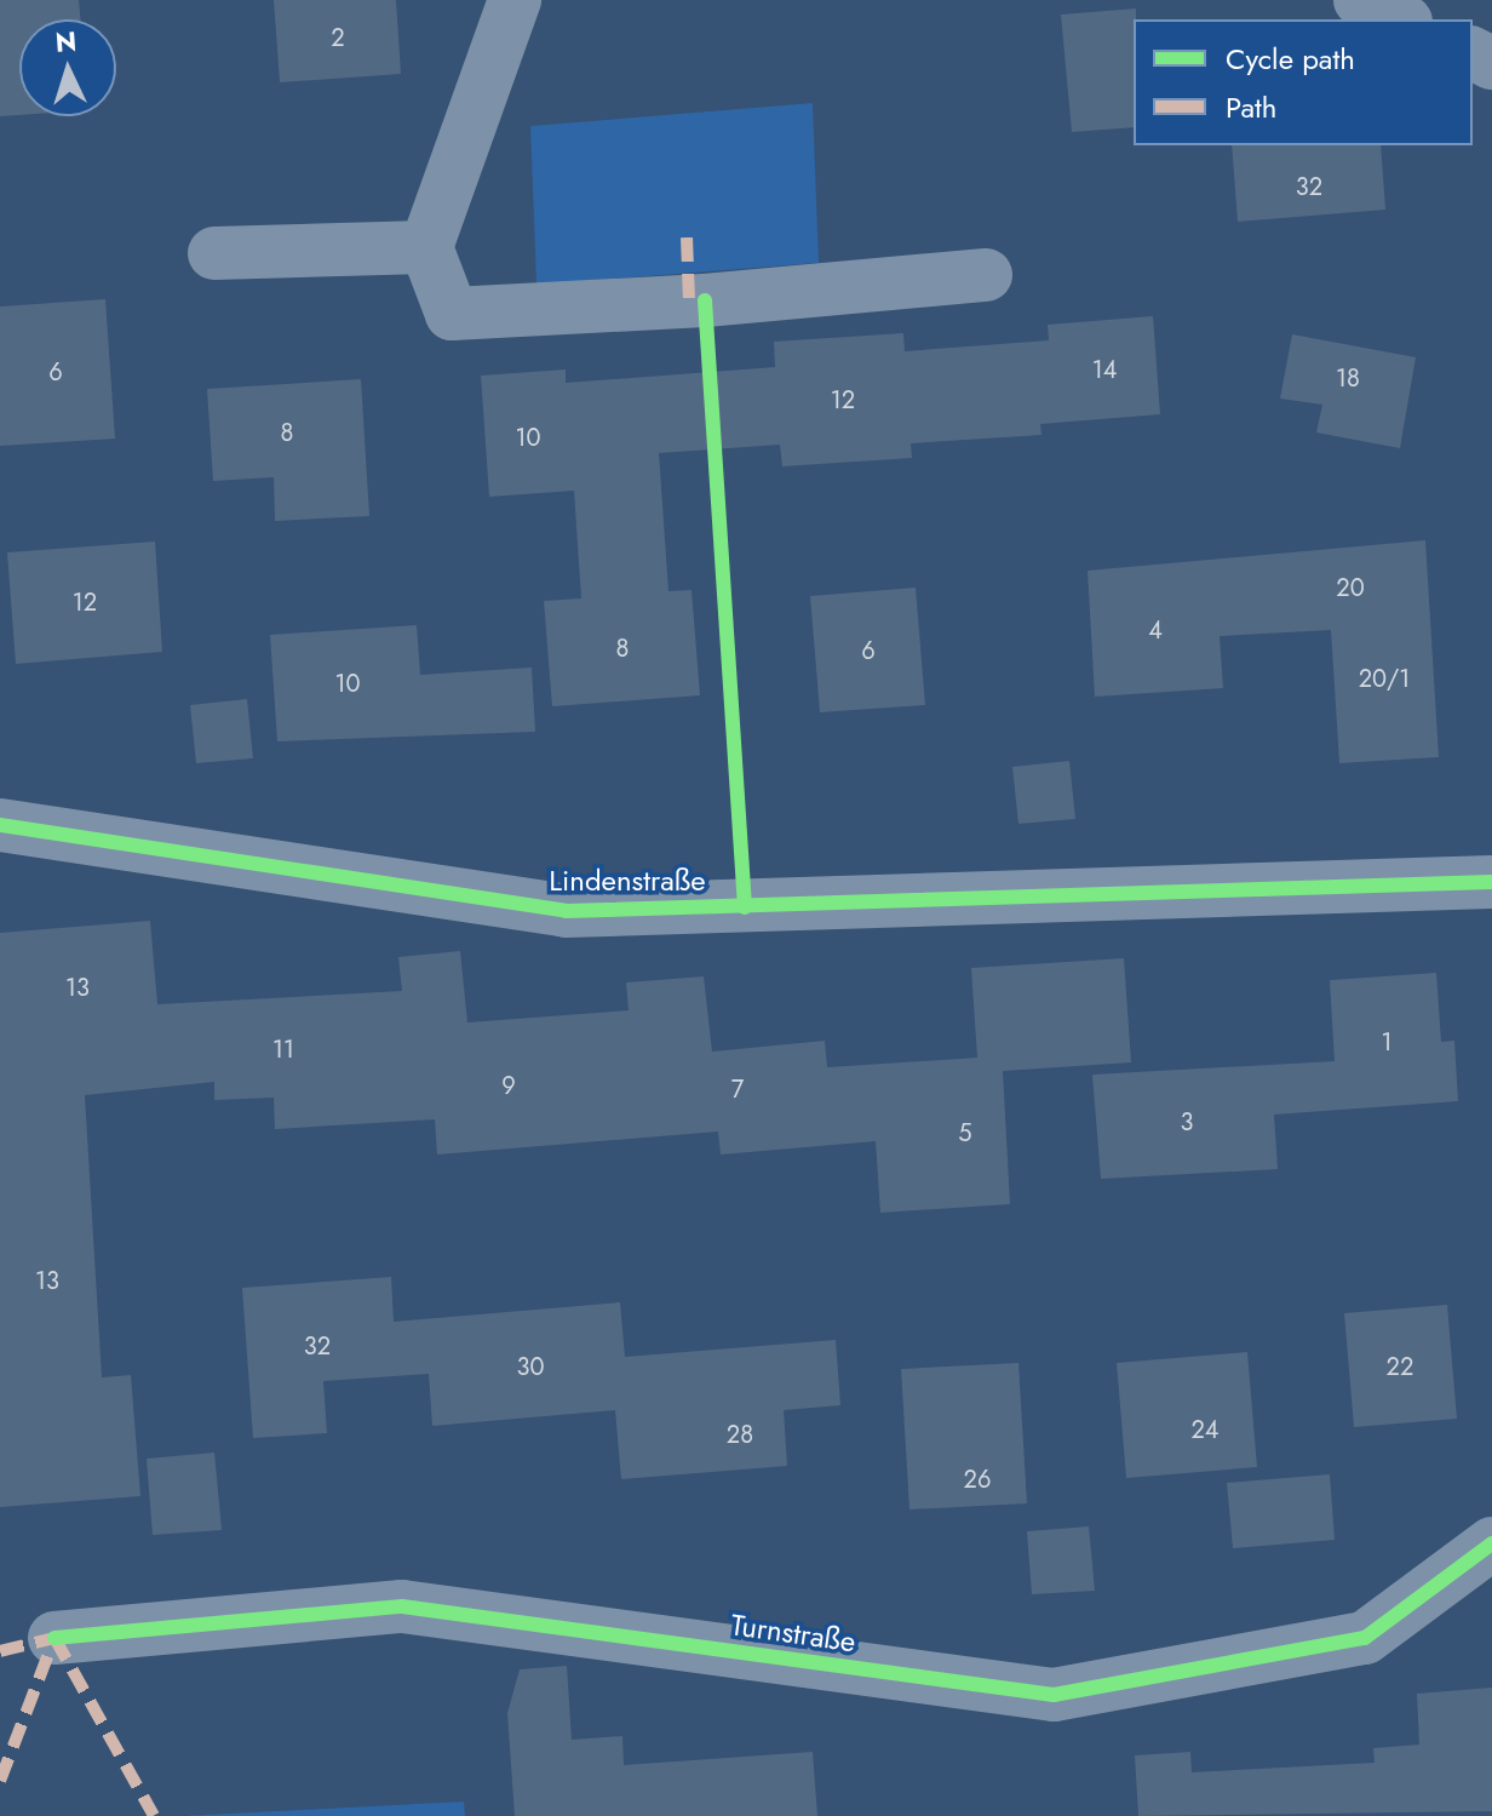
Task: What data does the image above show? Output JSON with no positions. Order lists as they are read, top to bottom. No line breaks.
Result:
{"streets":{"street":["Lindenstraße","Turnstraße"]},"house_numbers":["2","32","14","6","18","12","8","10","20","12","4","8","6","20/1","10","13","1","11","9","7","3","5","13","32","30","22","24","28","26"],"legend":["Cycle path","Path"],"north":"top"}
